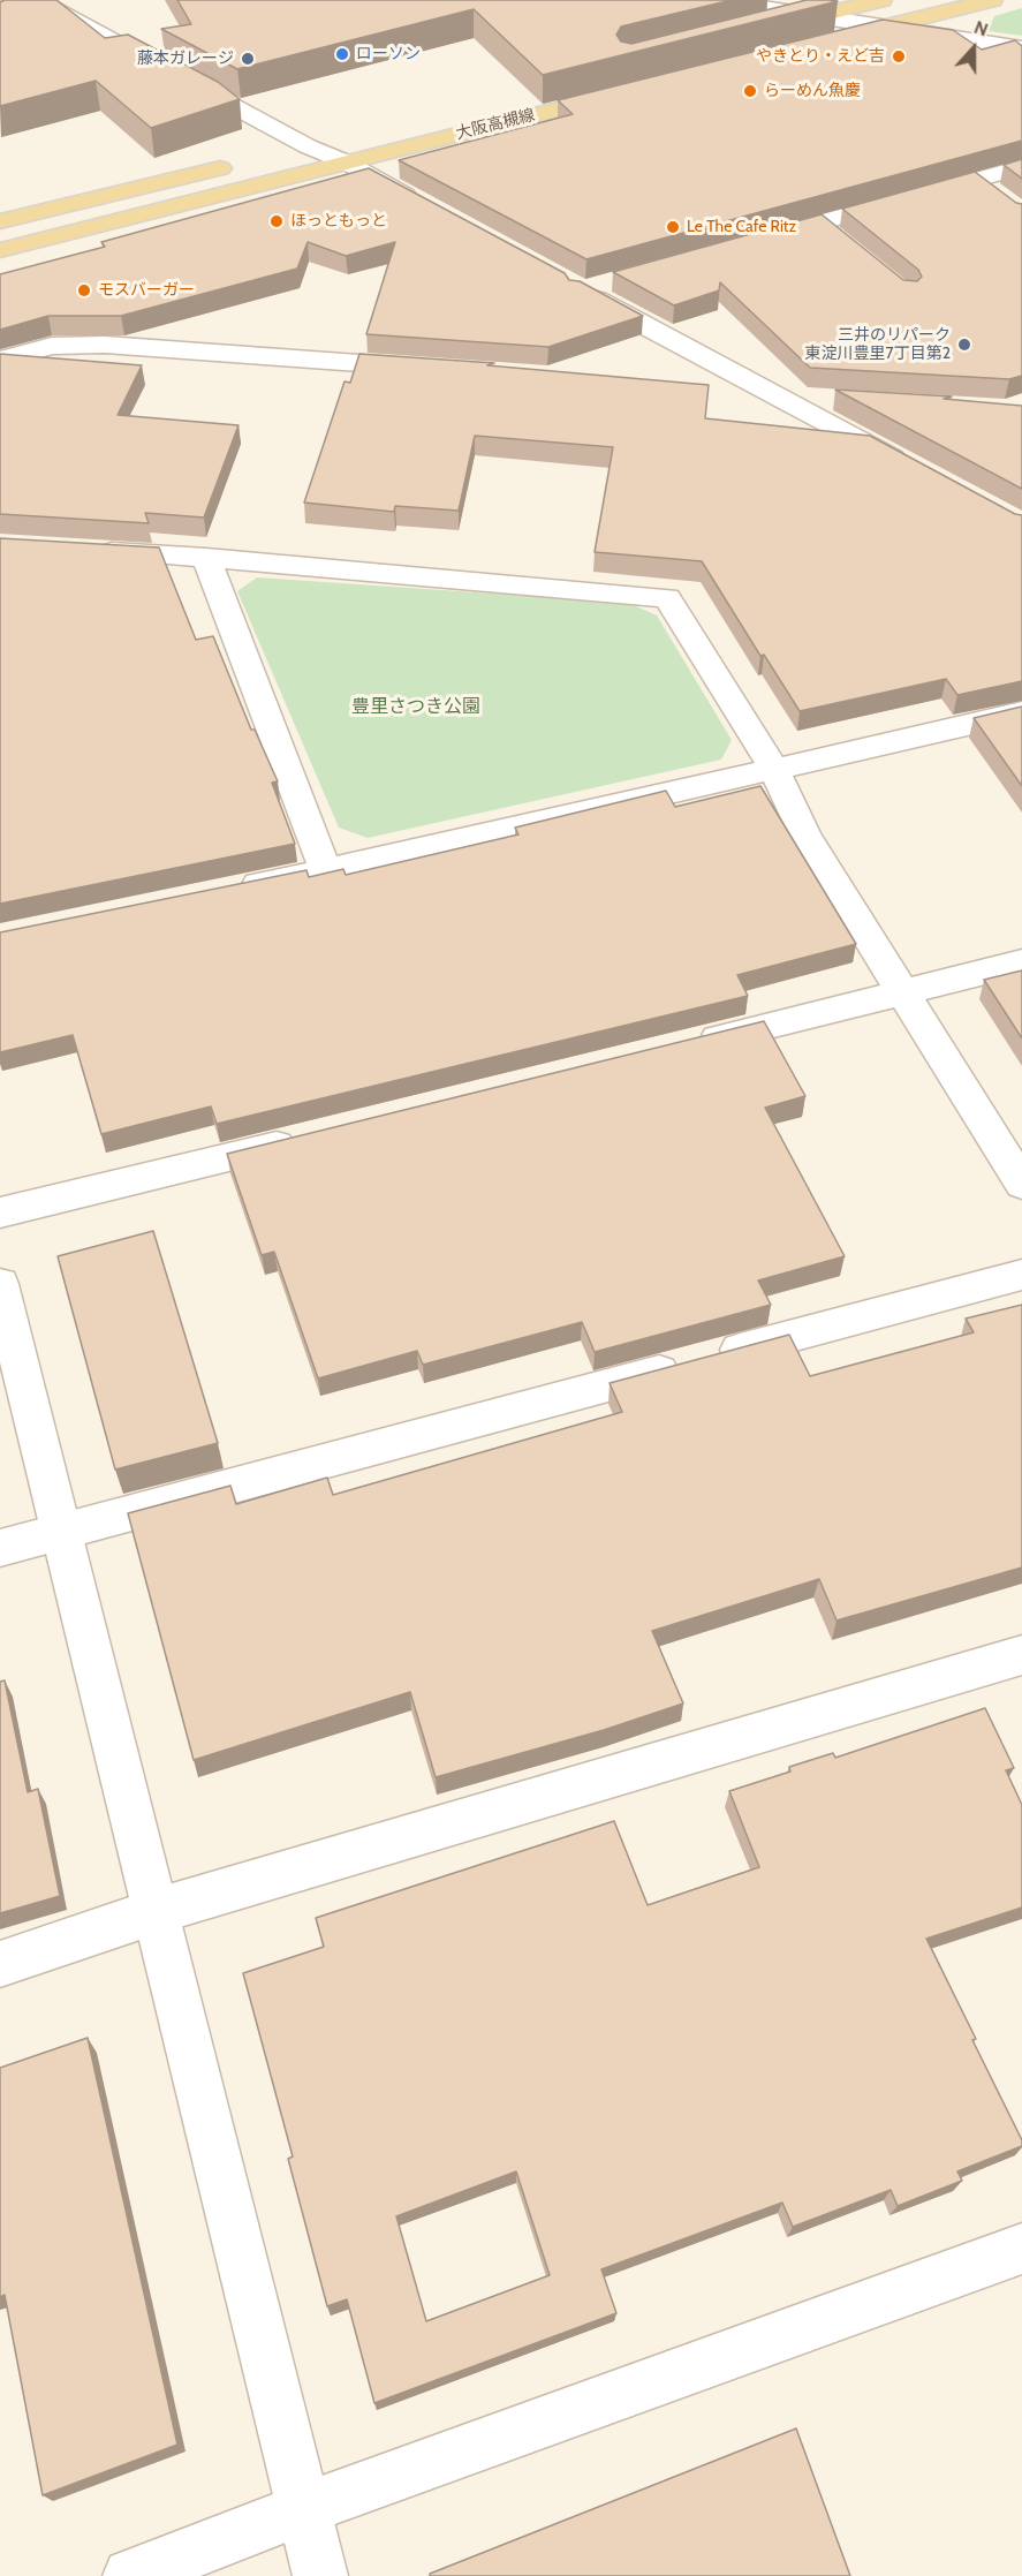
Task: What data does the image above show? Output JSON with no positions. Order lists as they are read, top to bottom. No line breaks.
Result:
{"streets":{"main road":["大阪高槻線"]},"parks":["豊里さつき公園"],"places":["ローソン","やきとり・えど吉","藤本ガレージ","らーめん魚慶","ほっともっと","Le The Cafe Ritz","モスバーガー","三井のリパーク 東淀川豊里7丁目第2"],"north":"top"}
